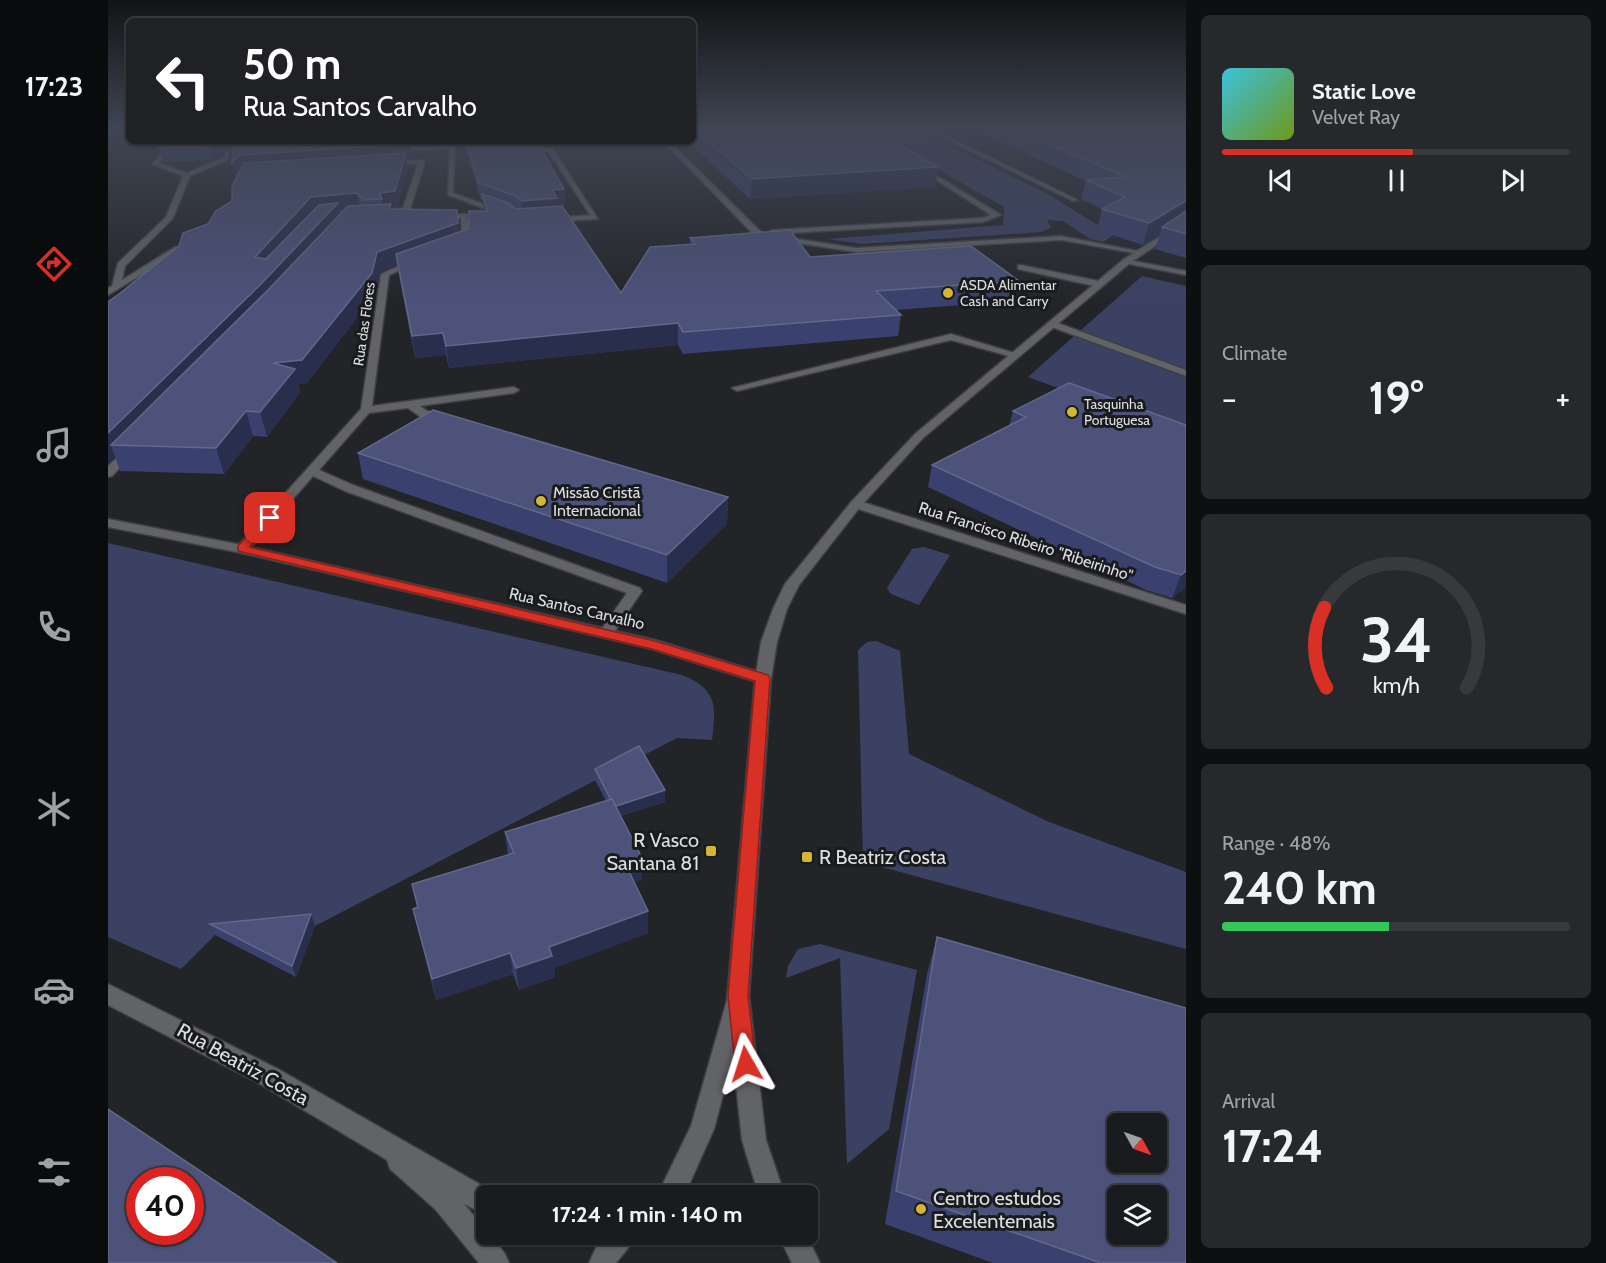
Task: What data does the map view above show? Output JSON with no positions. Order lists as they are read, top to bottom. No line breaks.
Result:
{"streets":{"street":["Rua das Flores","Rua Francisco Ribeiro \"Ribeirinho\"","Rua Santos Carvalho","Rua Beatriz Costa"]},"places":{"other":["ASDA Alimentar Cash and Carry","Tasquinha Portuguesa","Missão Cristã Internacional","Centro estudos Excelentemais"],"transit":["R Vasco Santana 81","R Beatriz Costa"]},"north":"bottom right","page":{"tabs":"17:23","turn":["50 m","Rua Santos Carvalho"],"song":["Static Love","Velvet Ray"],"tile":["Climate",["Range · 48%","240 km"],["Arrival","17:24"]],"heat":["−","19°","+"],"limit":"40","trip":"17:24 · 1 min · 140 m","gauge":["34","km/h"]}}
